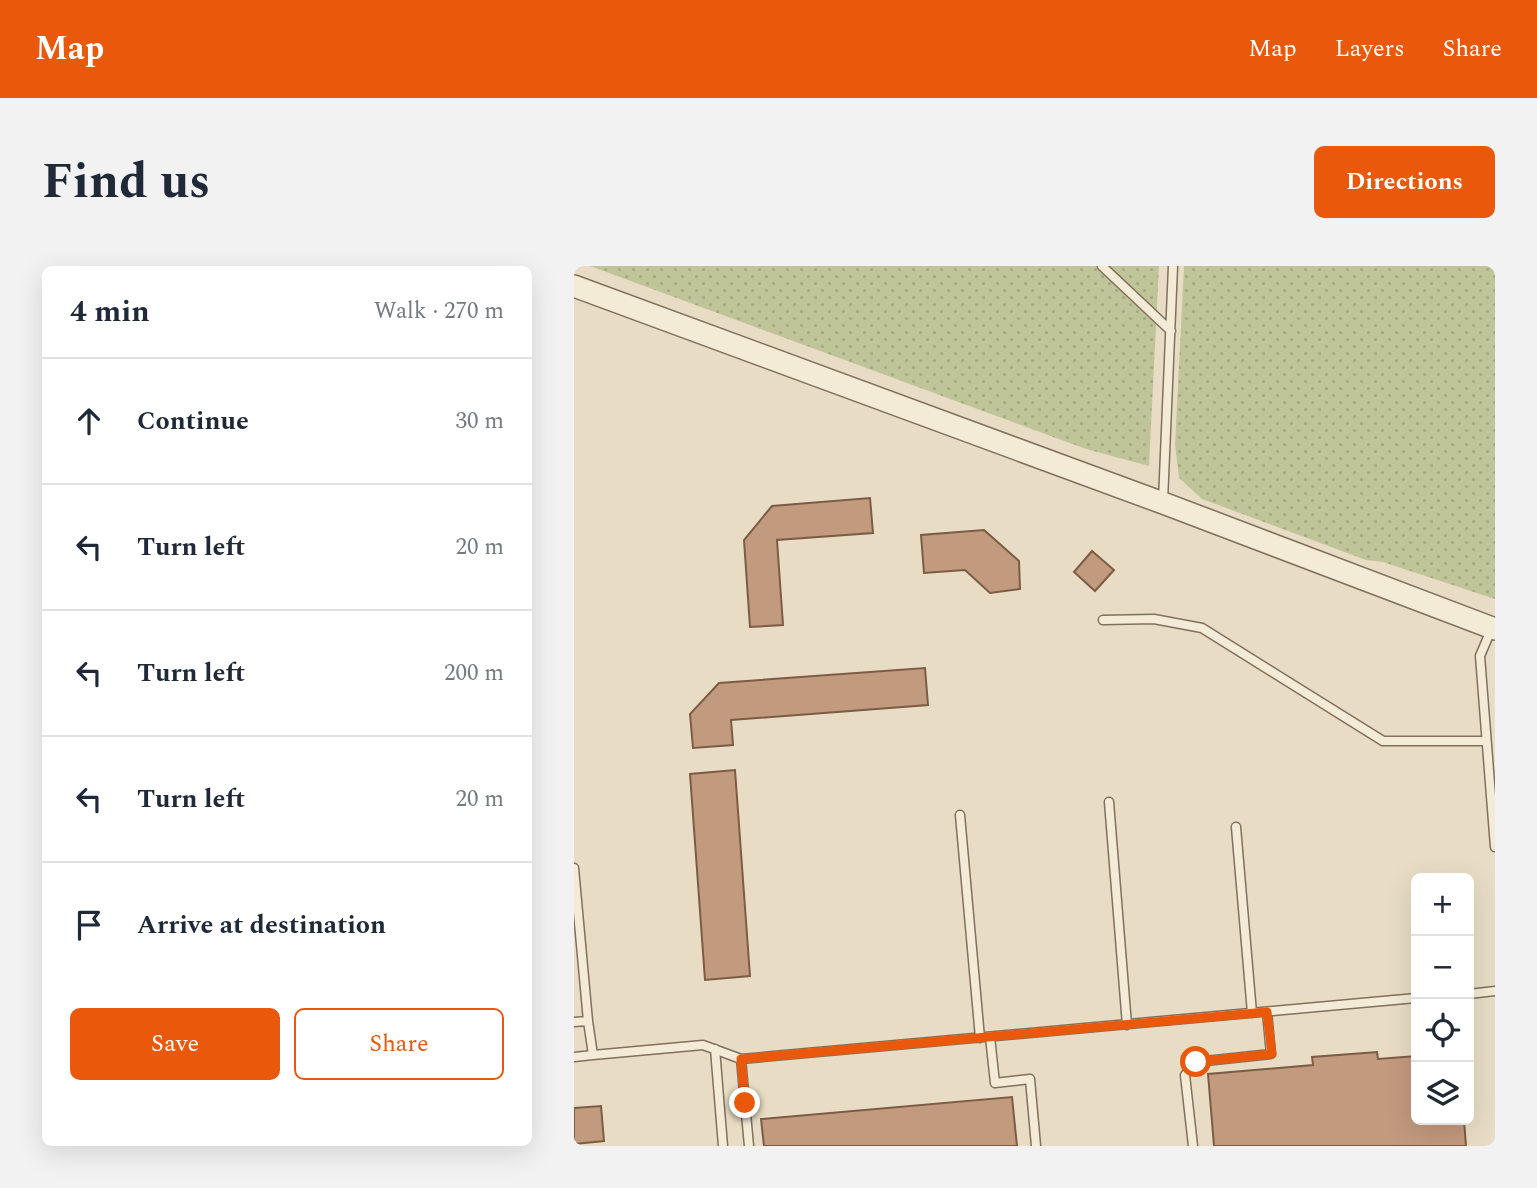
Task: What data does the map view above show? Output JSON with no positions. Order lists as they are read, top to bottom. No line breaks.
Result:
{"page":{"header":"Map","nav":["Map","Layers","Share"],"title":"Find us","buttons":["Directions",["Save","Share"]],"heading":["4 min","Walk · 270 m"],"list":[["Continue","30 m"],["Turn left","20 m"],["Turn left","200 m"],["Turn left","20 m"],"Arrive at destination"],"map_buttons":["+","−"]}}
